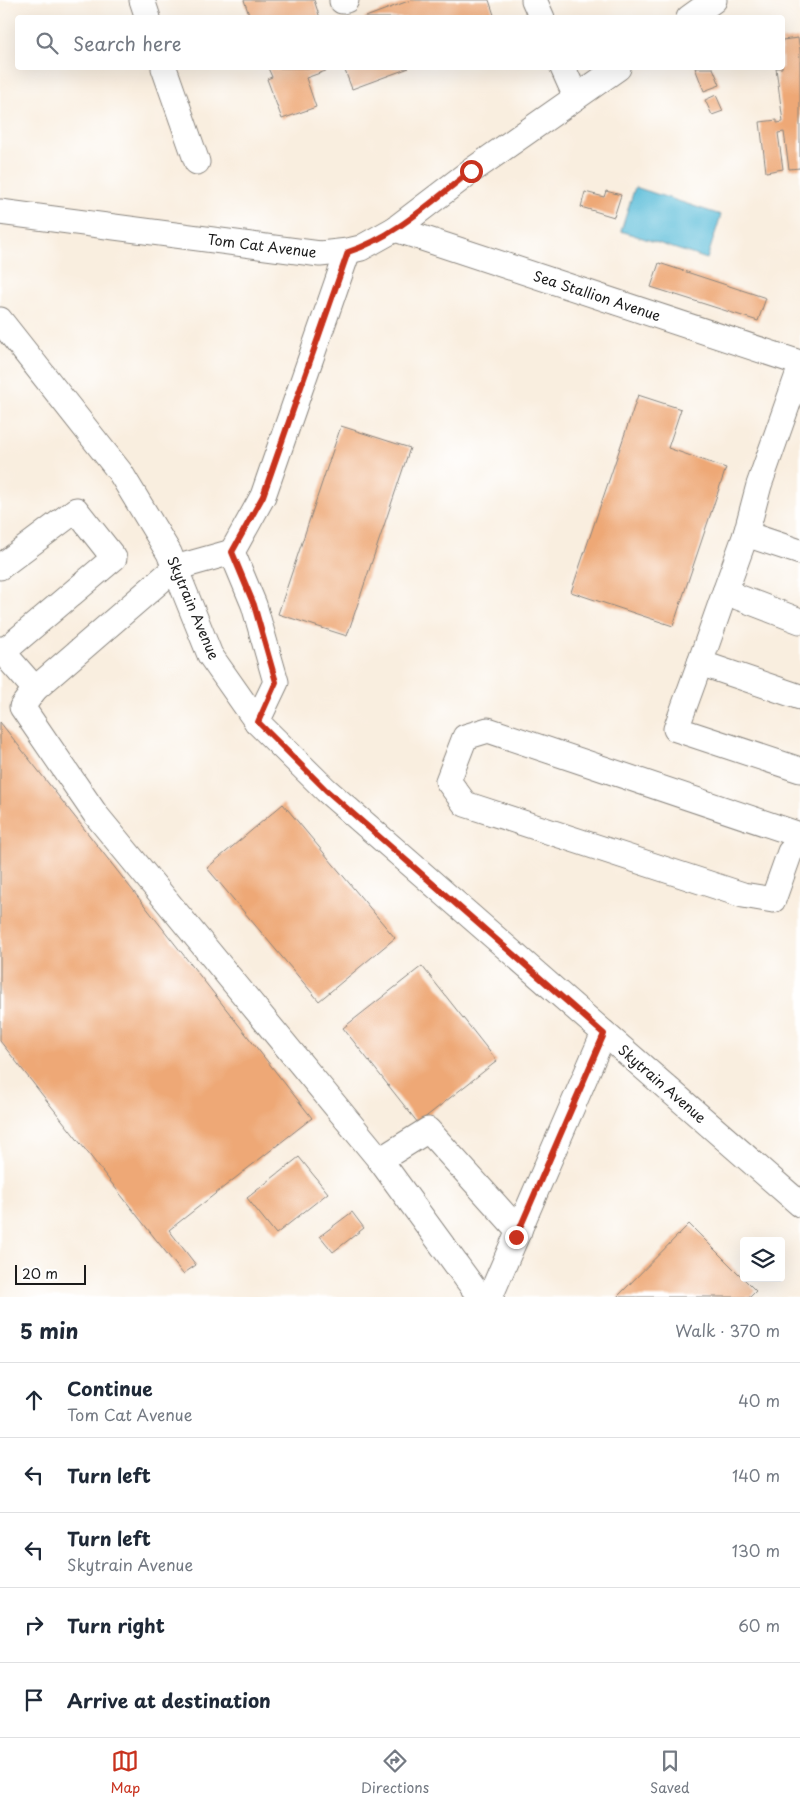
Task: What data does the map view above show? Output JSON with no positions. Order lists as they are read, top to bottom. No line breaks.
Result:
{"streets":{"street":["Tom Cat Avenue","Sea Stallion Avenue","Skytrain Avenue"]},"crossings":[["Tom Cat Avenue","Sea Stallion Avenue"]],"scale_bar":"20 m","page":{"search":"Search here","scale":"20 m","heading":["5 min","Walk · 370 m"],"list":[["Continue","Tom Cat Avenue","40 m"],["Turn left","140 m"],["Turn left","Skytrain Avenue","130 m"],["Turn right","60 m"],"Arrive at destination"],"nav":["Map","Directions","Saved"]}}
